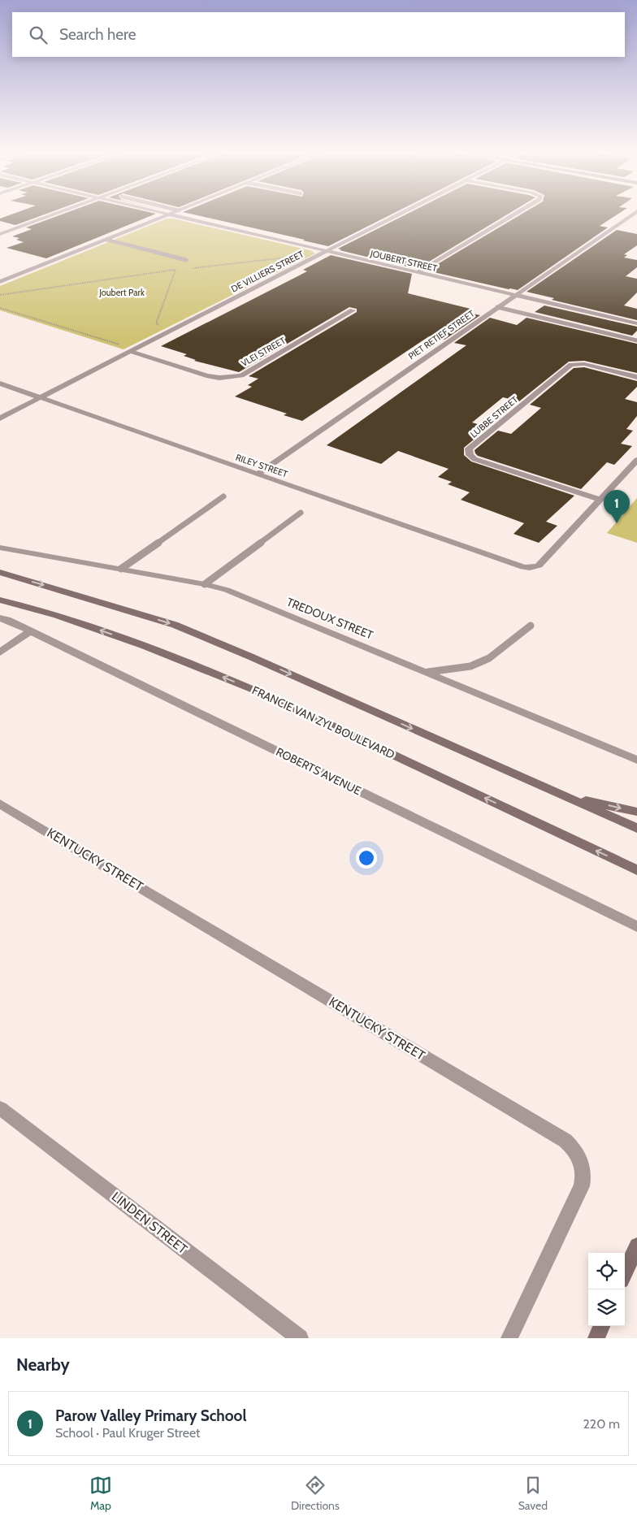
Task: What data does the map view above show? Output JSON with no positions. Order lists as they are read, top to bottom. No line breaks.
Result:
{"streets":{"main road":["FRANCIE VAN ZYL BOULEVARD"],"street":["JOUBERT STREET","DE VILLIERS STREET","PIET RETIEF STREET","VLEI STREET","LUBBE STREET","RILEY STREET","TREDOUX STREET","ROBERTS AVENUE","KENTUCKY STREET","LINDEN STREET"]},"crossings":[["JOUBERT STREET","DE VILLIERS STREET"],["JOUBERT STREET","PIET RETIEF STREET"],["DE VILLIERS STREET","VLEI STREET"],["DE VILLIERS STREET","RILEY STREET"],["PIET RETIEF STREET","RILEY STREET"],["LUBBE STREET","RILEY STREET"]],"parks":["Joubert Park"],"page":{"search":"Search here","pins":"1","heading":"Nearby","list":[{"mark":"1","name":"Parow Valley Primary School","note":"School · Paul Kruger Street","value":"220 m"}],"nav":["Map","Directions","Saved"]}}
